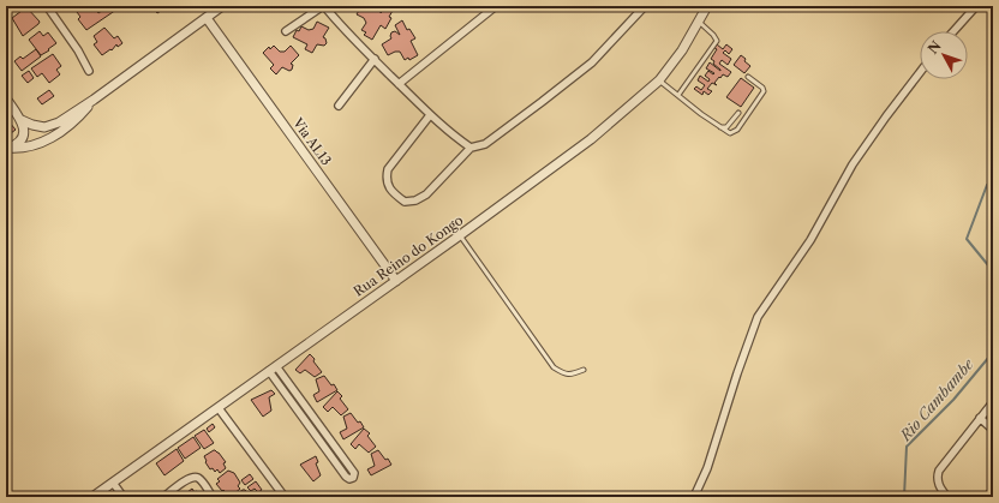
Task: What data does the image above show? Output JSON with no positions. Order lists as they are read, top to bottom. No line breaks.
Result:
{"streets":{"street":["Via AL13","Rua Reino do Kongo"]},"crossings":[["Via AL13","Rua Reino do Kongo"]],"water":["Rio Cambambe"],"north":"top left"}
